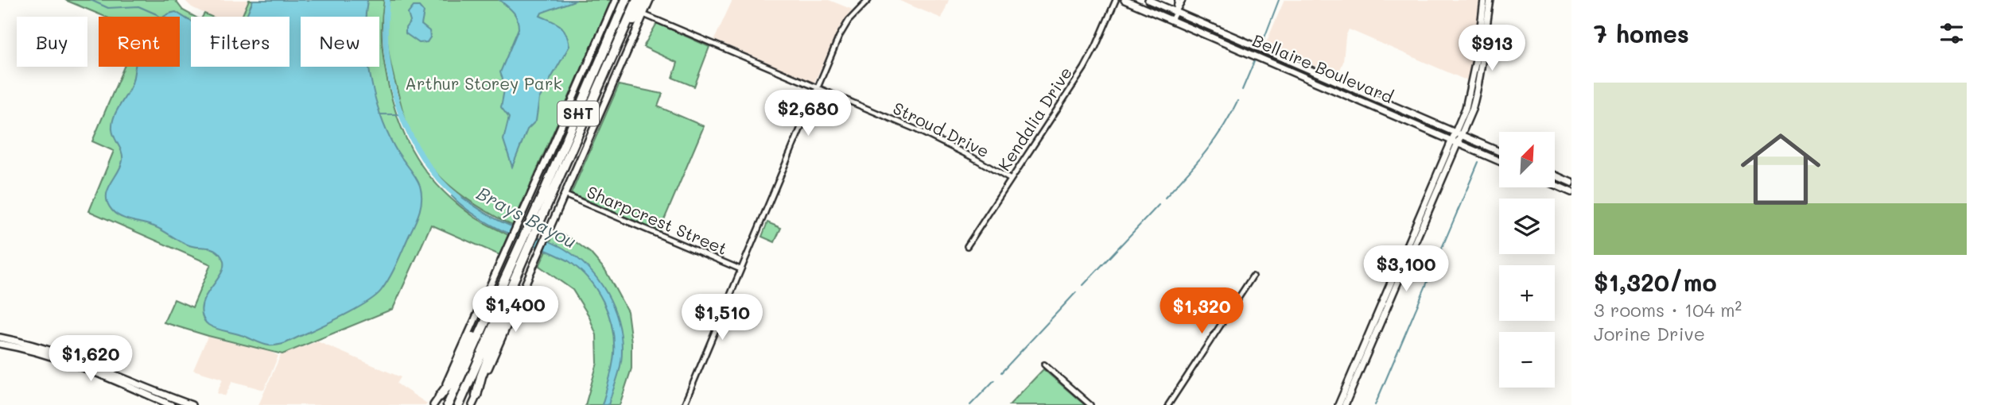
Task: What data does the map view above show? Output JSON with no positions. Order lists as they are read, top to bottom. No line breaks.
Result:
{"streets":{"highway":["SHT"],"main road":["Bellaire Boulevard"],"street":["Kendalia Drive","Stroud Drive","Sharpcrest Street"]},"crossings":[["Kendalia Drive","Stroud Drive"]],"water":["Brays Bayou"],"parks":["Arthur Storey Park"],"north":"top right","page":{"heading":"7 homes","chip":["Buy","Rent","Filters","New"],"price":["$913","$2,680","$3,100","$1,400","$1,320","$1,510","$1,620"],"list":[{"name":"$1,320/mo","note":"3 rooms · 104 m² · Jorine Drive"}],"map_buttons":["+","−"]}}
